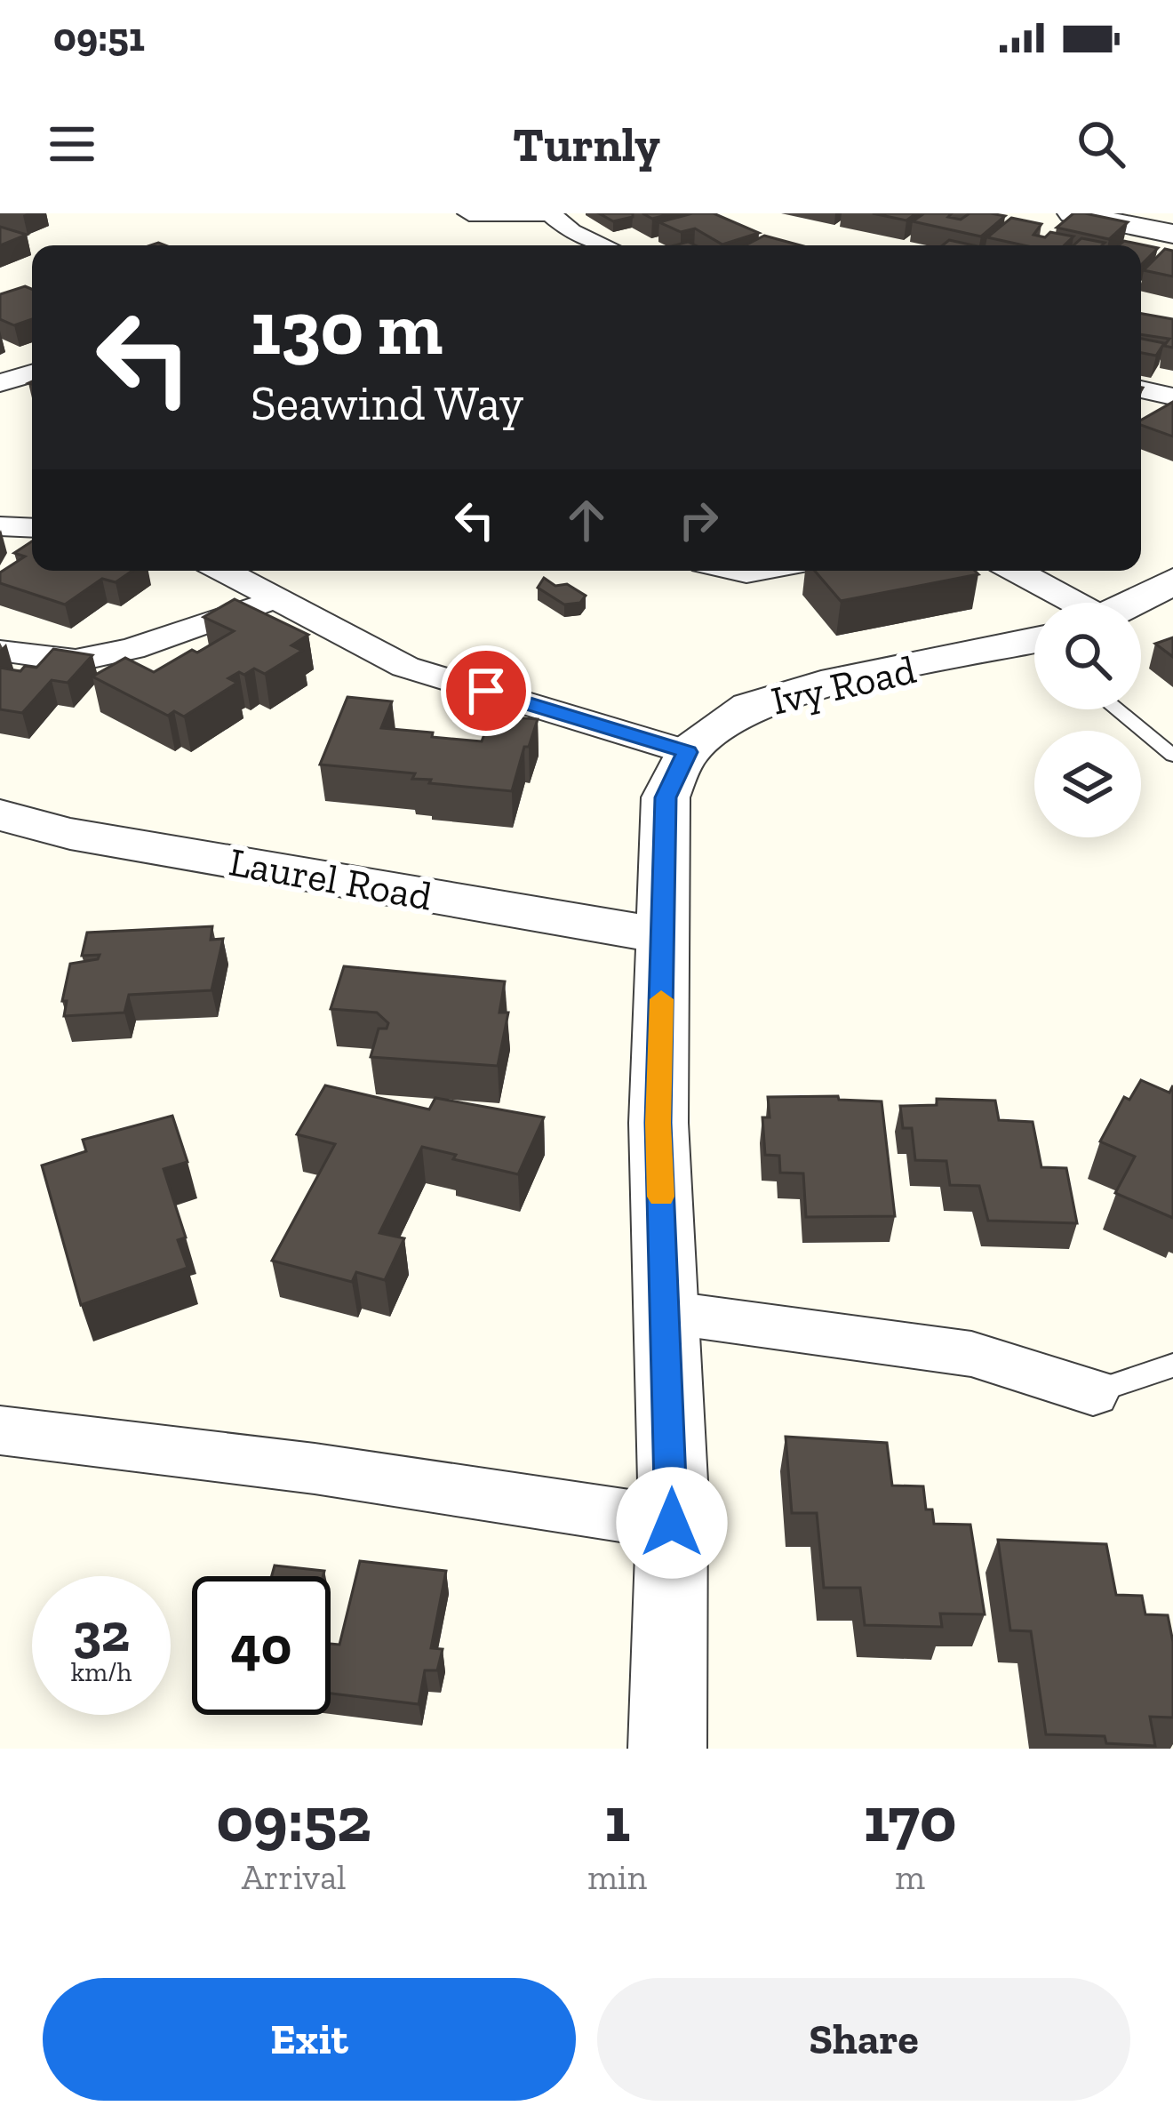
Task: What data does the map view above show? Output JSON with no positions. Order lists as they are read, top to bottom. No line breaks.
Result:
{"streets":{"street":["Ivy Road","Laurel Road"]},"page":{"status":"09:51","header":"Turnly","turn":["130 m","Seawind Way"],"speed":"32 km/h","limit":"40","eta":["09:52","Arrival","1","min","170","m"],"buttons":["Exit","Share"]}}
